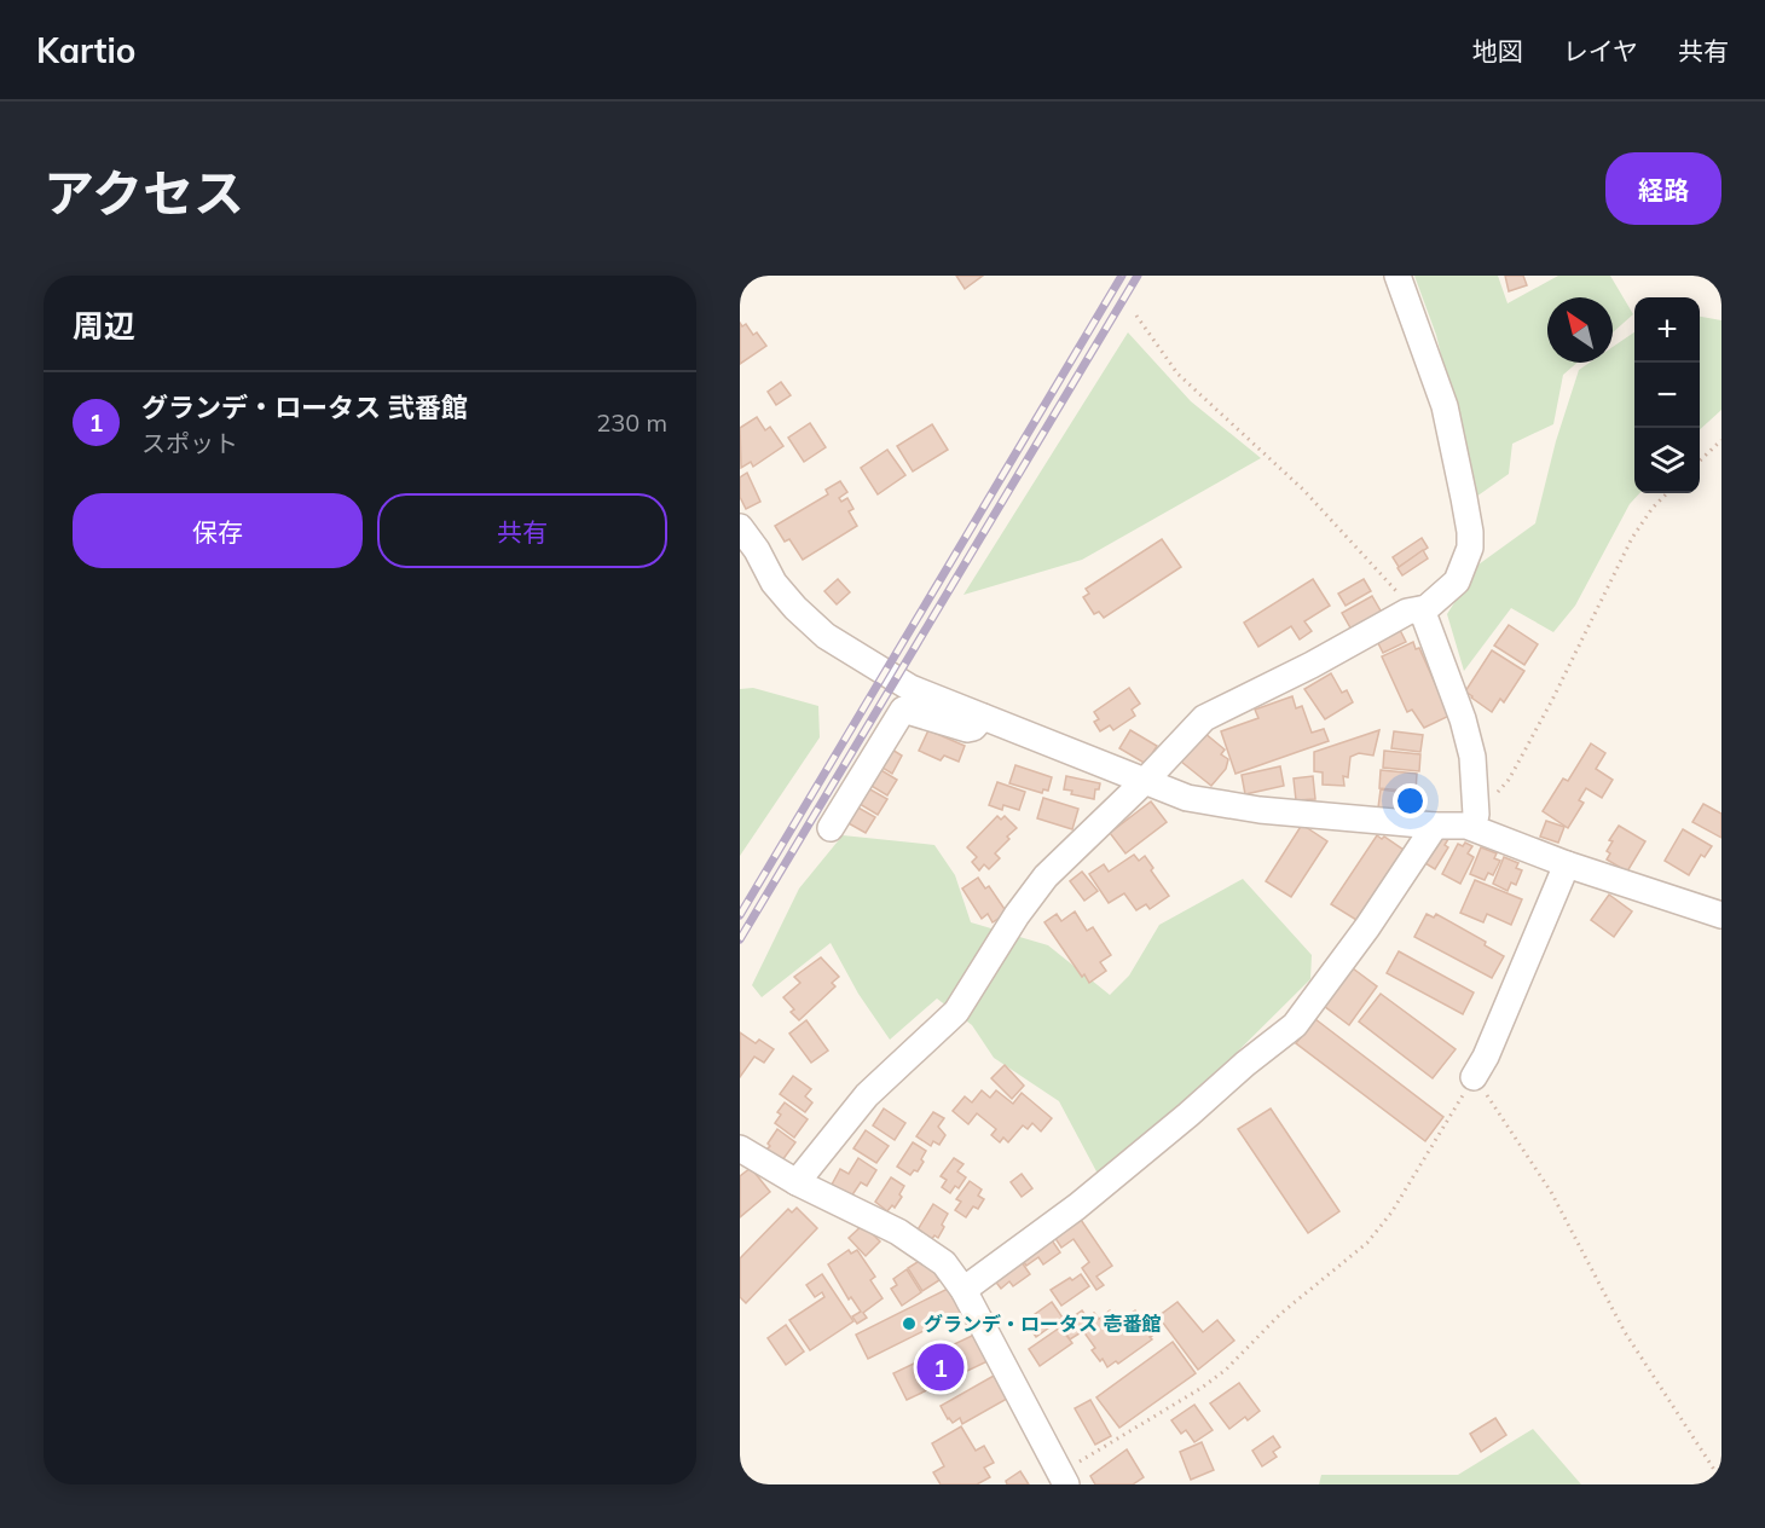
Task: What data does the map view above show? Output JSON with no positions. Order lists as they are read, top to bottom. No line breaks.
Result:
{"places":["グランデ・ロータス 壱番館"],"north":"top left","page":{"header":"Kartio","nav":["地図","レイヤ","共有"],"title":"アクセス","buttons":["経路",["保存","共有"]],"heading":"周辺","map_buttons":["+","−"],"list":[{"mark":"1","name":"グランデ・ロータス 弐番館","note":"スポット","value":"230 m"}],"pins":"1"}}
